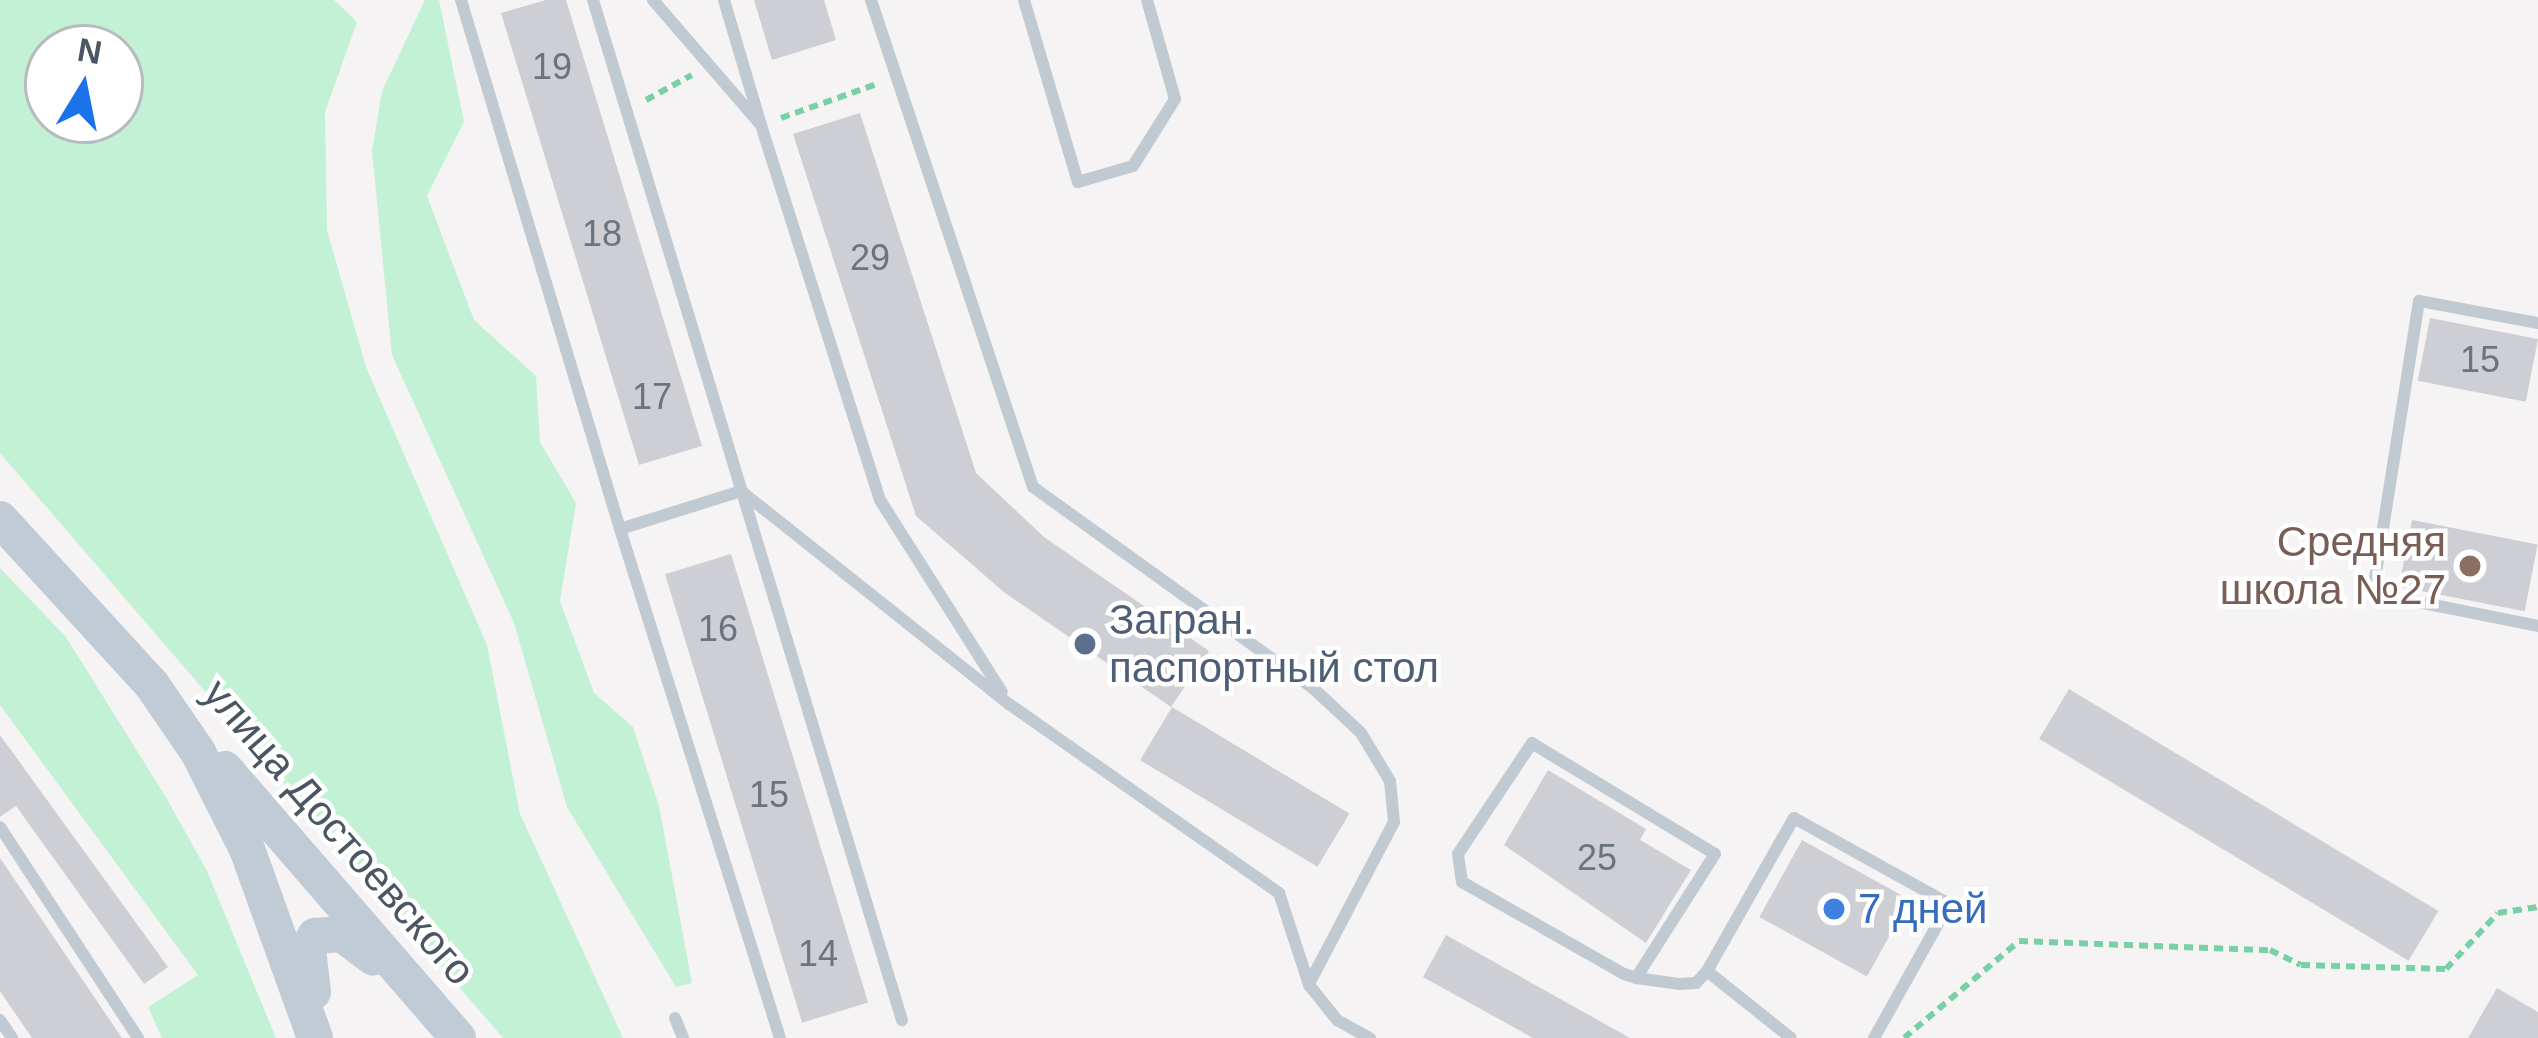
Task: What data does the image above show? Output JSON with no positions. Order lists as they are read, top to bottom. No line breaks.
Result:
{"streets":{"main road":["улица Достоевского"]},"places":["Средняя школа №27","Загран. паспортный стол","7 дней"],"house_numbers":["19","18","29","15","17","16","15","25","14"],"north":"top"}
